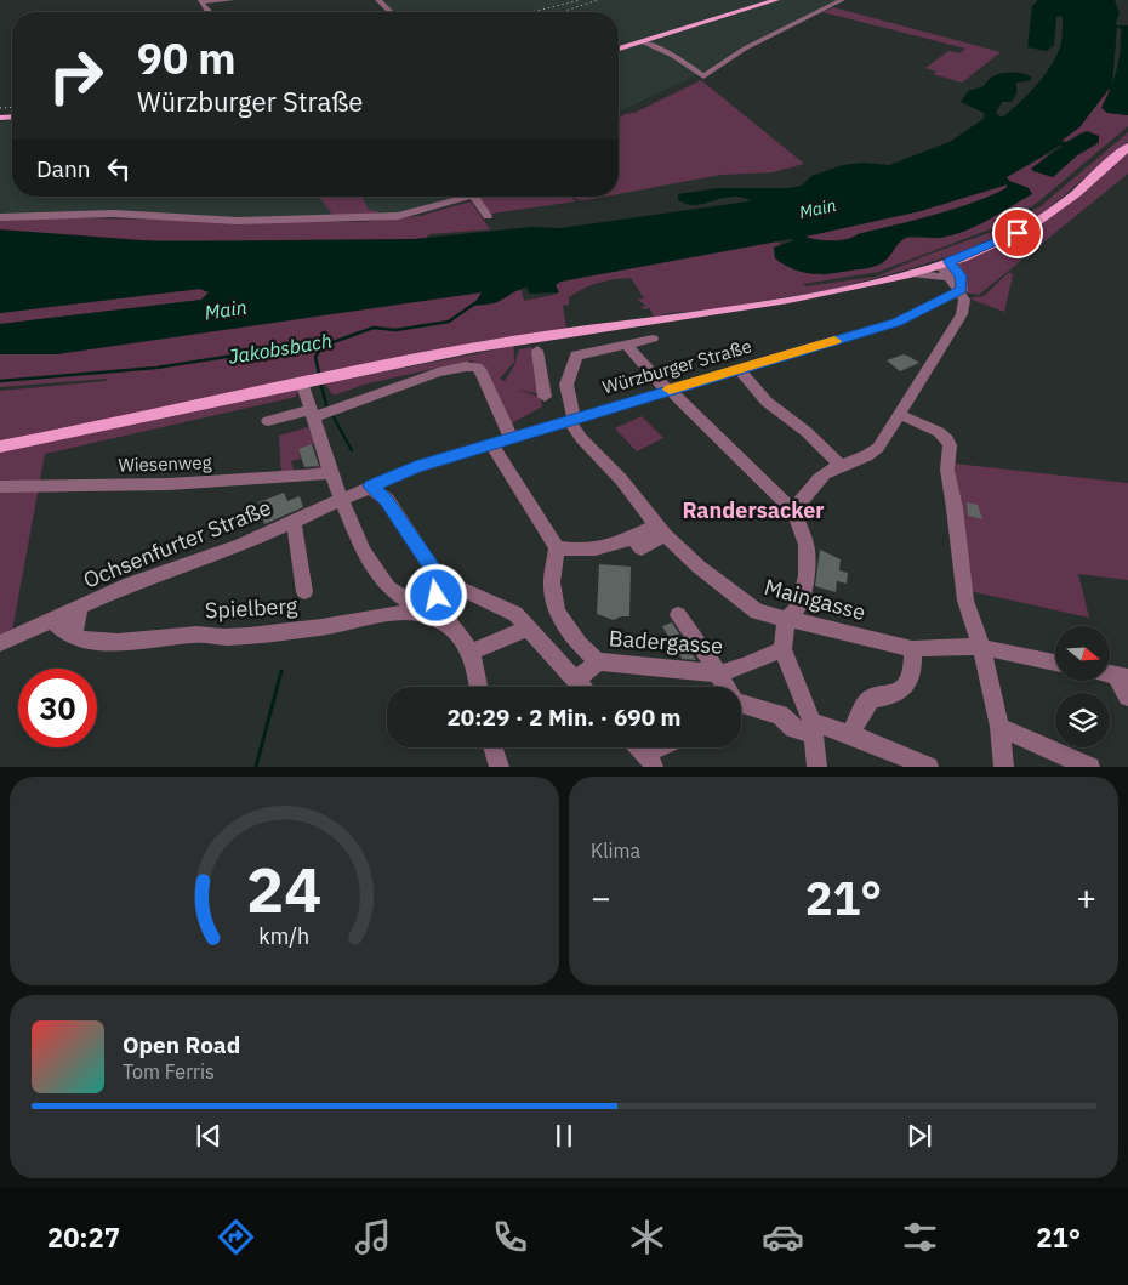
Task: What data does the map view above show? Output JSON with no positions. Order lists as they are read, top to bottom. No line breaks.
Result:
{"streets":{"street":["Würzburger Straße","Wiesenweg","Ochsenfurter Straße","Maingasse","Spielberg","Badergasse"]},"crossings":[["Würzburger Straße","Ochsenfurter Straße"],["Würzburger Straße","Maingasse"],["Ochsenfurter Straße","Spielberg"]],"districts":["Randersacker"],"water":["Main","Jakobsbach"],"north":"right","page":{"turn":["90 m","Würzburger Straße"],"then":"Dann","limit":"30","trip":"20:29 · 2 Min. · 690 m","tile":"Klima","heat":["−","21°","+"],"song":["Open Road","Tom Ferris"],"tabs":["20:27","21°"],"gauge":["24","km/h"]}}
